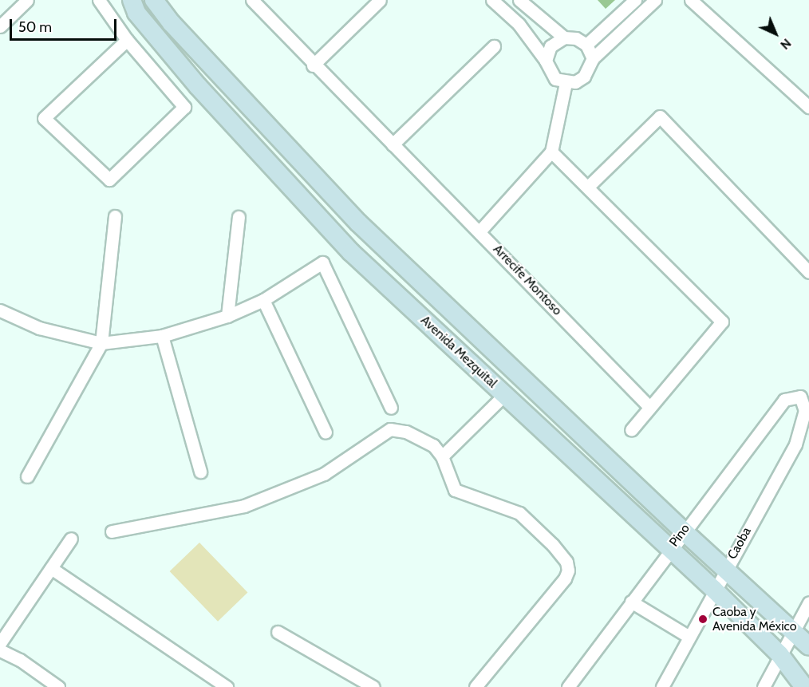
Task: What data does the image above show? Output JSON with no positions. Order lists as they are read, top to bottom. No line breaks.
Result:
{"streets":{"main road":["Avenida Mezquital"],"street":["Arrecife Montoso","Pino","Caoba"]},"crossings":[["Avenida Mezquital","Pino"],["Avenida Mezquital","Caoba"],["Pino","Caoba"]],"places":["Caoba y Avenida México"],"scale_bar":"50 m","north":"bottom right"}
